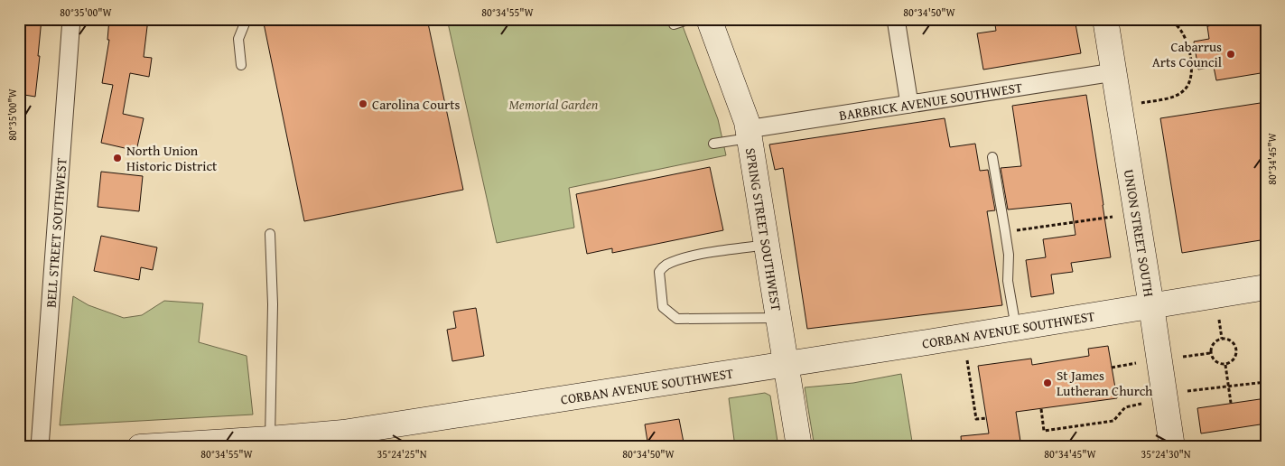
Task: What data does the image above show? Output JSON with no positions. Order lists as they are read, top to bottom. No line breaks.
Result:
{"streets":{"street":["BARBRICK AVENUE SOUTHWEST","SPRING STREET SOUTHWEST","BELL STREET SOUTHWEST","UNION STREET SOUTH","CORBAN AVENUE SOUTHWEST"]},"crossings":[["BARBRICK AVENUE SOUTHWEST","SPRING STREET SOUTHWEST"],["BARBRICK AVENUE SOUTHWEST","UNION STREET SOUTH"],["SPRING STREET SOUTHWEST","CORBAN AVENUE SOUTHWEST"],["UNION STREET SOUTH","CORBAN AVENUE SOUTHWEST"]],"parks":["Memorial Garden"],"places":["Cabarrus Arts Council","Carolina Courts","North Union Historic District","St James Lutheran Church"],"coordinates":["80°35'00\"W","80°34'55\"W","80°34'50\"W","80°34'45\"W","35°24'25\"N","35°24'30\"N"]}
